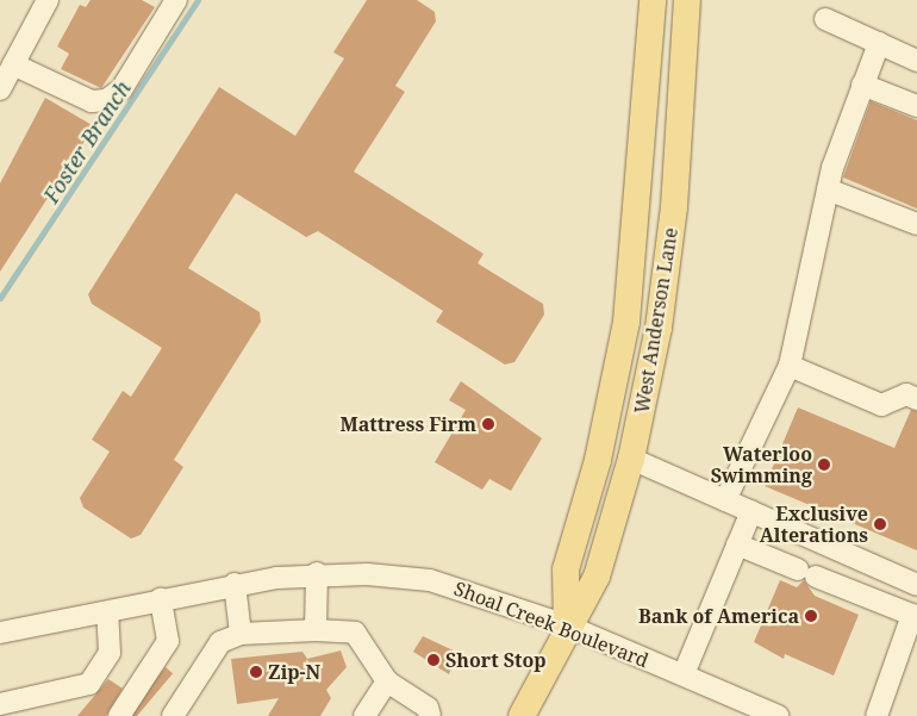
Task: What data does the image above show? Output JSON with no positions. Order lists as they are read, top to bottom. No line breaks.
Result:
{"streets":{"main road":["West Anderson Lane"],"street":["Shoal Creek Boulevard"]},"crossings":[["West Anderson Lane","Shoal Creek Boulevard"]],"water":["Foster Branch"],"places":["Mattress Firm","Waterloo Swimming","Exclusive Alterations","Bank of America","Short Stop","Zip-N"]}
